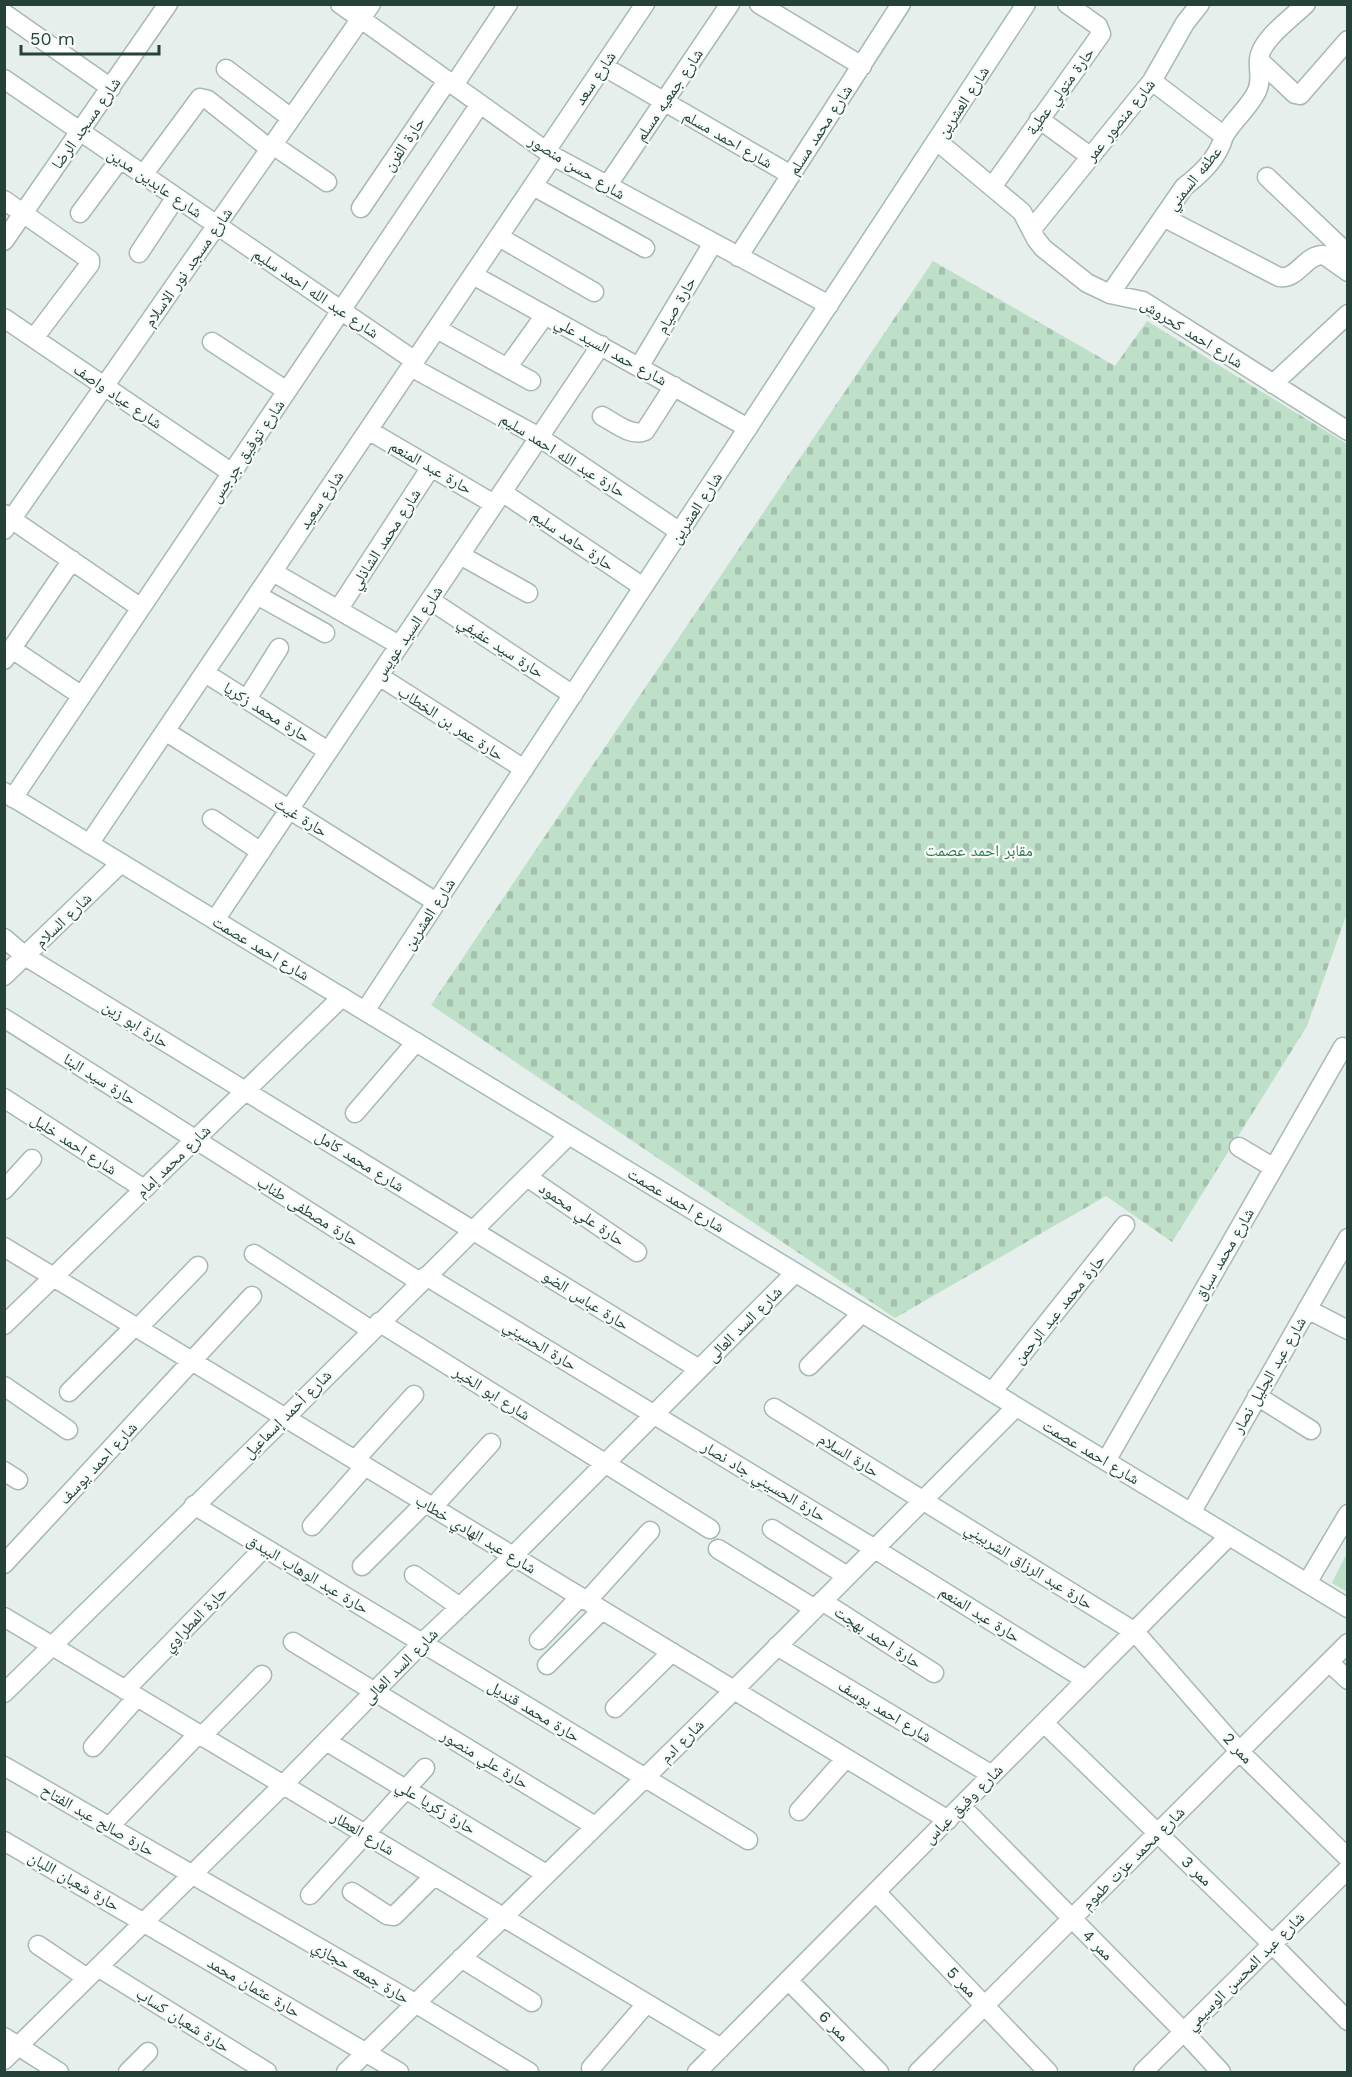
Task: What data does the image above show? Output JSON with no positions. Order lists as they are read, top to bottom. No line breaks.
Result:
{"streets":{"street":["شارع سعد","حارة متولي عطية","شارع جمعيه مسلم","شارع العشرين","شارع منصور عمر","شارع مسجد الرضا","شارع محمد مسلم","شارع احمد مسلم","حارة الفرن","شارع حسن منصور","عطفه السمني","شارع عابدين مدين","شارع مسجد نور الاسلام","شارع عبد الله احمد سليم","حارة صيام","شارع احمد كحروش","شارع حمد السيد علي","شارع عياد واصف","شارع توفيق جرجس","حارة عبد الله احمد سليم","حارة عبد المنعم","شارع سعيد","شارع محمد الشاذلي","حارة حامد سليم","شارع السيد عويس","حارة سيد عفيفي","حارة محمد زكريا","حارة عمر بن الخطاب","حارة غيث","شارع السلام","شارع احمد عصمت","حارة ابو زين","حارة سيد البنا","شارع احمد خليل","شارع محمد إمام","شارع محمد كامل","حارة مصطفى طناب","حارة علي محمود","شارع محمد سباق","حارة عباس الضو","حارة محمد عبد الرحمن","شارع السد العالى","حارة الحسيني","شارع عبد الجليل نصار","شارع ابو الخير","شارع أحمد إسماعيل","حارة السلام","شارع احمد يوسف","حارة الحسيني جاد نصار","شارع عبد الهادي خطاب","حارة عبد الرزاق الشربيني","حارة عبد الوهاب البيدق","حارة المطراوي","حارة احمد بهجت","حارة محمد قنديل","شارع ادم","ممر 2","حارة علي منصور","شارع وفيق عباس","حارة زكريا علي","حارة صالح عبد الفتاح","شارع العطار","شارع محمد عزت طموم","ممر 3","حارة شعبان اللبان","ممر 4","شارع عبد المحسن الوسيمي","حارة جمعه حجازي","ممر 5","حارة عثمان محمد","حارة شعبان كساب","ممر 6"]},"crossings":[["شارع سعد","شارع احمد مسلم"],["شارع سعد","شارع حسن منصور"],["شارع سعد","شارع سعيد"],["حارة متولي عطية","شارع احمد كحروش"],["شارع جمعيه مسلم","شارع احمد مسلم"],["شارع جمعيه مسلم","شارع حسن منصور"],["شارع العشرين","شارع حسن منصور"],["شارع العشرين","شارع احمد كحروش"],["شارع العشرين","شارع حمد السيد علي"],["شارع العشرين","حارة عبد الله احمد سليم"],["شارع العشرين","حارة حامد سليم"],["شارع العشرين","حارة سيد عفيفي"],["شارع العشرين","حارة عمر بن الخطاب"],["شارع العشرين","حارة غيث"],["شارع العشرين","شارع احمد عصمت"],["شارع منصور عمر","عطفه السمني"],["شارع منصور عمر","شارع احمد كحروش"],["شارع مسجد الرضا","شارع عابدين مدين"],["شارع محمد مسلم","شارع احمد مسلم"],["شارع محمد مسلم","شارع حسن منصور"],["حارة الفرن","شارع حسن منصور"],["شارع حسن منصور","شارع مسجد نور الاسلام"],["شارع حسن منصور","حارة صيام"],["شارع حسن منصور","شارع توفيق جرجس"],["شارع حسن منصور","شارع سعيد"],["عطفه السمني","شارع احمد كحروش"],["شارع عابدين مدين","شارع مسجد نور الاسلام"],["شارع عابدين مدين","شارع عبد الله احمد سليم"],["شارع مسجد نور الاسلام","شارع عبد الله احمد سليم"],["شارع مسجد نور الاسلام","شارع عياد واصف"],["شارع عبد الله احمد سليم","شارع توفيق جرجس"],["شارع عبد الله احمد سليم","حارة عبد الله احمد سليم"],["شارع عبد الله احمد سليم","شارع سعيد"],["حارة صيام","شارع حمد السيد علي"],["شارع حمد السيد علي","شارع سعيد"],["شارع حمد السيد علي","شارع السيد عويس"],["شارع عياد واصف","شارع توفيق جرجس"],["شارع توفيق جرجس","شارع احمد عصمت"],["حارة عبد الله احمد سليم","شارع سعيد"],["حارة عبد الله احمد سليم","شارع السيد عويس"],["حارة عبد المنعم","شارع سعيد"],["حارة عبد المنعم","شارع محمد الشاذلي"],["حارة عبد المنعم","حارة حامد سليم"],["حارة عبد المنعم","شارع السيد عويس"],["حارة عبد المنعم","حارة الحسيني جاد نصار"],["حارة عبد المنعم","شارع ادم"],["حارة عبد المنعم","شارع وفيق عباس"],["شارع سعيد","حارة محمد زكريا"],["شارع سعيد","حارة غيث"],["شارع سعيد","شارع احمد عصمت"],["حارة حامد سليم","شارع السيد عويس"],["شارع السيد عويس","حارة سيد عفيفي"],["شارع السيد عويس","حارة محمد زكريا"],["شارع السيد عويس","حارة عمر بن الخطاب"],["شارع السيد عويس","حارة غيث"],["شارع السيد عويس","شارع احمد عصمت"],["شارع السلام","شارع احمد عصمت"],["شارع السلام","حارة ابو زين"],["شارع احمد عصمت","شارع محمد إمام"],["شارع احمد عصمت","شارع محمد سباق"],["شارع احمد عصمت","حارة محمد عبد الرحمن"],["شارع احمد عصمت","شارع السد العالى"],["شارع احمد عصمت","شارع عبد الجليل نصار"],["شارع احمد عصمت","شارع أحمد إسماعيل"],["شارع احمد عصمت","شارع ادم"],["شارع احمد عصمت","شارع وفيق عباس"],["حارة ابو زين","شارع محمد إمام"],["حارة ابو زين","شارع محمد كامل"],["حارة سيد البنا","شارع محمد إمام"],["حارة سيد البنا","حارة مصطفى طناب"],["شارع احمد خليل","شارع محمد إمام"],["شارع محمد إمام","شارع محمد كامل"],["شارع محمد إمام","حارة مصطفى طناب"],["شارع محمد إمام","شارع عبد الهادي خطاب"],["شارع محمد كامل","حارة عباس الضو"],["شارع محمد كامل","شارع أحمد إسماعيل"],["حارة مصطفى طناب","حارة الحسيني"],["حارة مصطفى طناب","شارع أحمد إسماعيل"],["حارة علي محمود","شارع أحمد إسماعيل"],["حارة عباس الضو","شارع السد العالى"],["حارة عباس الضو","شارع أحمد إسماعيل"],["شارع السد العالى","حارة الحسيني"],["شارع السد العالى","شارع ابو الخير"],["شارع السد العالى","حارة الحسيني جاد نصار"],["شارع السد العالى","شارع عبد الهادي خطاب"],["شارع السد العالى","حارة عبد الوهاب البيدق"],["شارع السد العالى","حارة محمد قنديل"],["شارع السد العالى","حارة علي منصور"],["شارع السد العالى","حارة زكريا علي"],["شارع السد العالى","حارة صالح عبد الفتاح"],["شارع السد العالى","شارع العطار"],["شارع السد العالى","حارة شعبان اللبان"],["شارع السد العالى","حارة جمعه حجازي"],["شارع السد العالى","حارة عثمان محمد"],["شارع السد العالى","حارة شعبان كساب"],["حارة الحسيني","شارع أحمد إسماعيل"],["حارة الحسيني","حارة الحسيني جاد نصار"],["شارع ابو الخير","شارع أحمد إسماعيل"],["شارع أحمد إسماعيل","شارع عبد الهادي خطاب"],["شارع أحمد إسماعيل","حارة عبد الوهاب البيدق"],["شارع أحمد إسماعيل","شارع العطار"],["حارة السلام","حارة عبد الرزاق الشربيني"],["حارة السلام","شارع ادم"],["شارع احمد يوسف","شارع عبد الهادي خطاب"],["شارع احمد يوسف","شارع ادم"],["شارع احمد يوسف","شارع وفيق عباس"],["حارة الحسيني جاد نصار","شارع ادم"],["شارع عبد الهادي خطاب","شارع ادم"],["شارع عبد الهادي خطاب","شارع وفيق عباس"],["حارة عبد الرزاق الشربيني","شارع ادم"],["حارة عبد الرزاق الشربيني","ممر 2"],["حارة عبد الرزاق الشربيني","شارع وفيق عباس"],["حارة عبد الوهاب البيدق","حارة المطراوي"],["حارة عبد الوهاب البيدق","حارة محمد قنديل"],["حارة المطراوي","شارع العطار"],["حارة احمد بهجت","شارع ادم"],["حارة محمد قنديل","شارع ادم"],["شارع ادم","حارة علي منصور"],["شارع ادم","حارة زكريا علي"],["شارع ادم","شارع العطار"],["شارع ادم","حارة جمعه حجازي"],["شارع ادم","حارة عثمان محمد"],["ممر 2","شارع وفيق عباس"],["ممر 2","شارع محمد عزت طموم"],["شارع وفيق عباس","شارع العطار"],["شارع وفيق عباس","ممر 3"],["شارع وفيق عباس","ممر 4"],["شارع وفيق عباس","ممر 5"],["شارع وفيق عباس","ممر 6"],["حارة صالح عبد الفتاح","حارة جمعه حجازي"],["شارع محمد عزت طموم","ممر 3"],["شارع محمد عزت طموم","ممر 4"],["شارع محمد عزت طموم","ممر 5"],["ممر 3","شارع عبد المحسن الوسيمي"],["حارة شعبان اللبان","حارة عثمان محمد"],["ممر 4","شارع عبد المحسن الوسيمي"]],"parks":["مقابر احمد عصمت"],"scale_bar":"50 m"}
